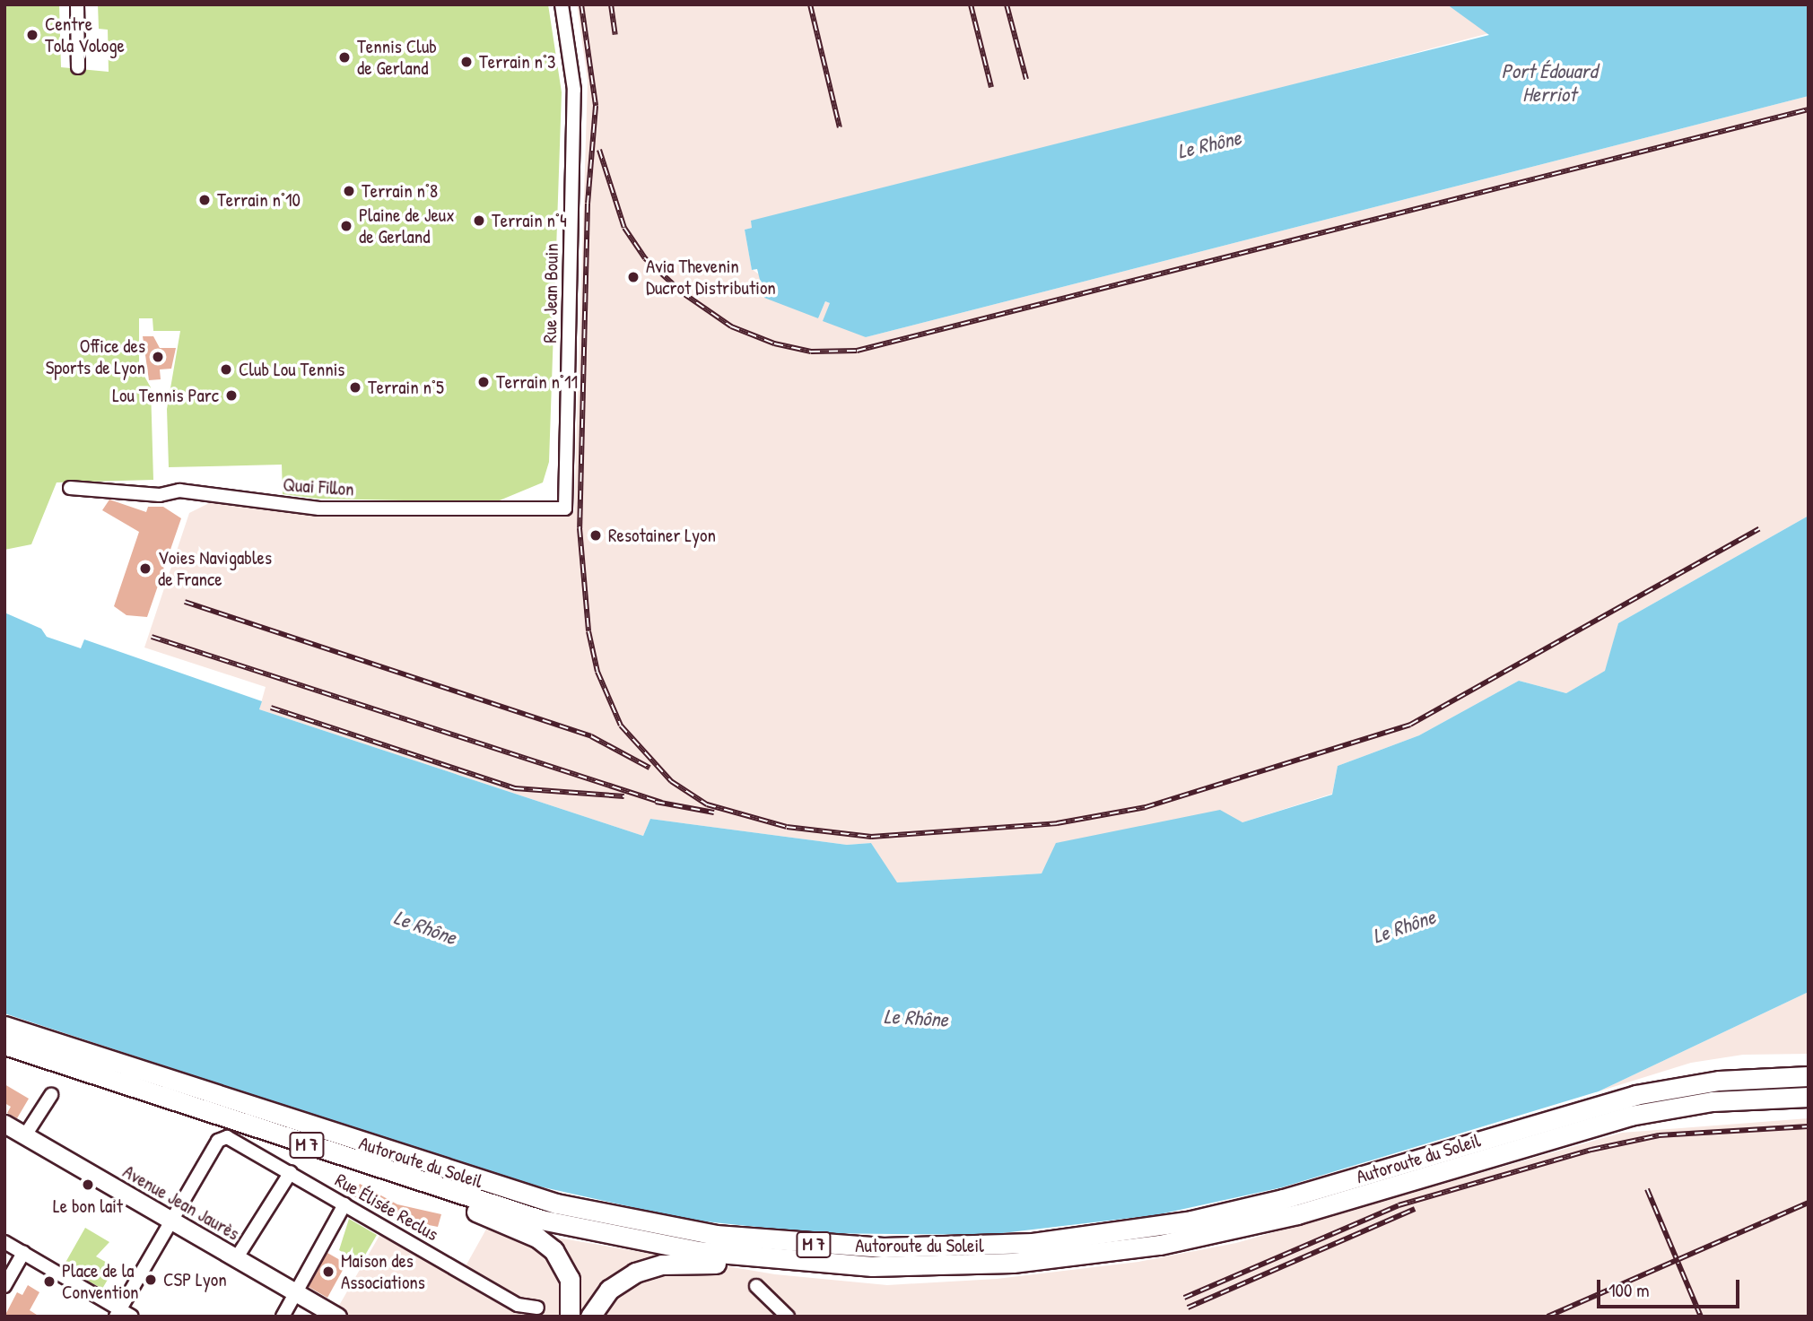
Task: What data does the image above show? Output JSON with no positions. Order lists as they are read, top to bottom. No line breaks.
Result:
{"streets":{"highway":["M 7","Autoroute du Soleil"],"main road":["Avenue Jean Jaurès"],"street":["Rue Jean Bouin","Quai Fillon","Rue Élisée Reclus"]},"crossings":[["Rue Jean Bouin","Quai Fillon"],["Avenue Jean Jaurès","Rue Élisée Reclus"]],"water":["Port Édouard Herriot","Le Rhône"],"places":["Centre Tola Vologe","Tennis Club de Gerland","Terrain n°3","Terrain n°8","Terrain n°10","Terrain n°4","Plaine de Jeux de Gerland","Avia Thevenin Ducrot Distribution","Office des Sports de Lyon","Club Lou Tennis","Terrain n°11","Terrain n°5","Lou Tennis Parc","Resotainer Lyon","Voies Navigables de France","Le bon lait","Maison des Associations","CSP Lyon","Place de la Convention"],"scale_bar":"100 m"}
